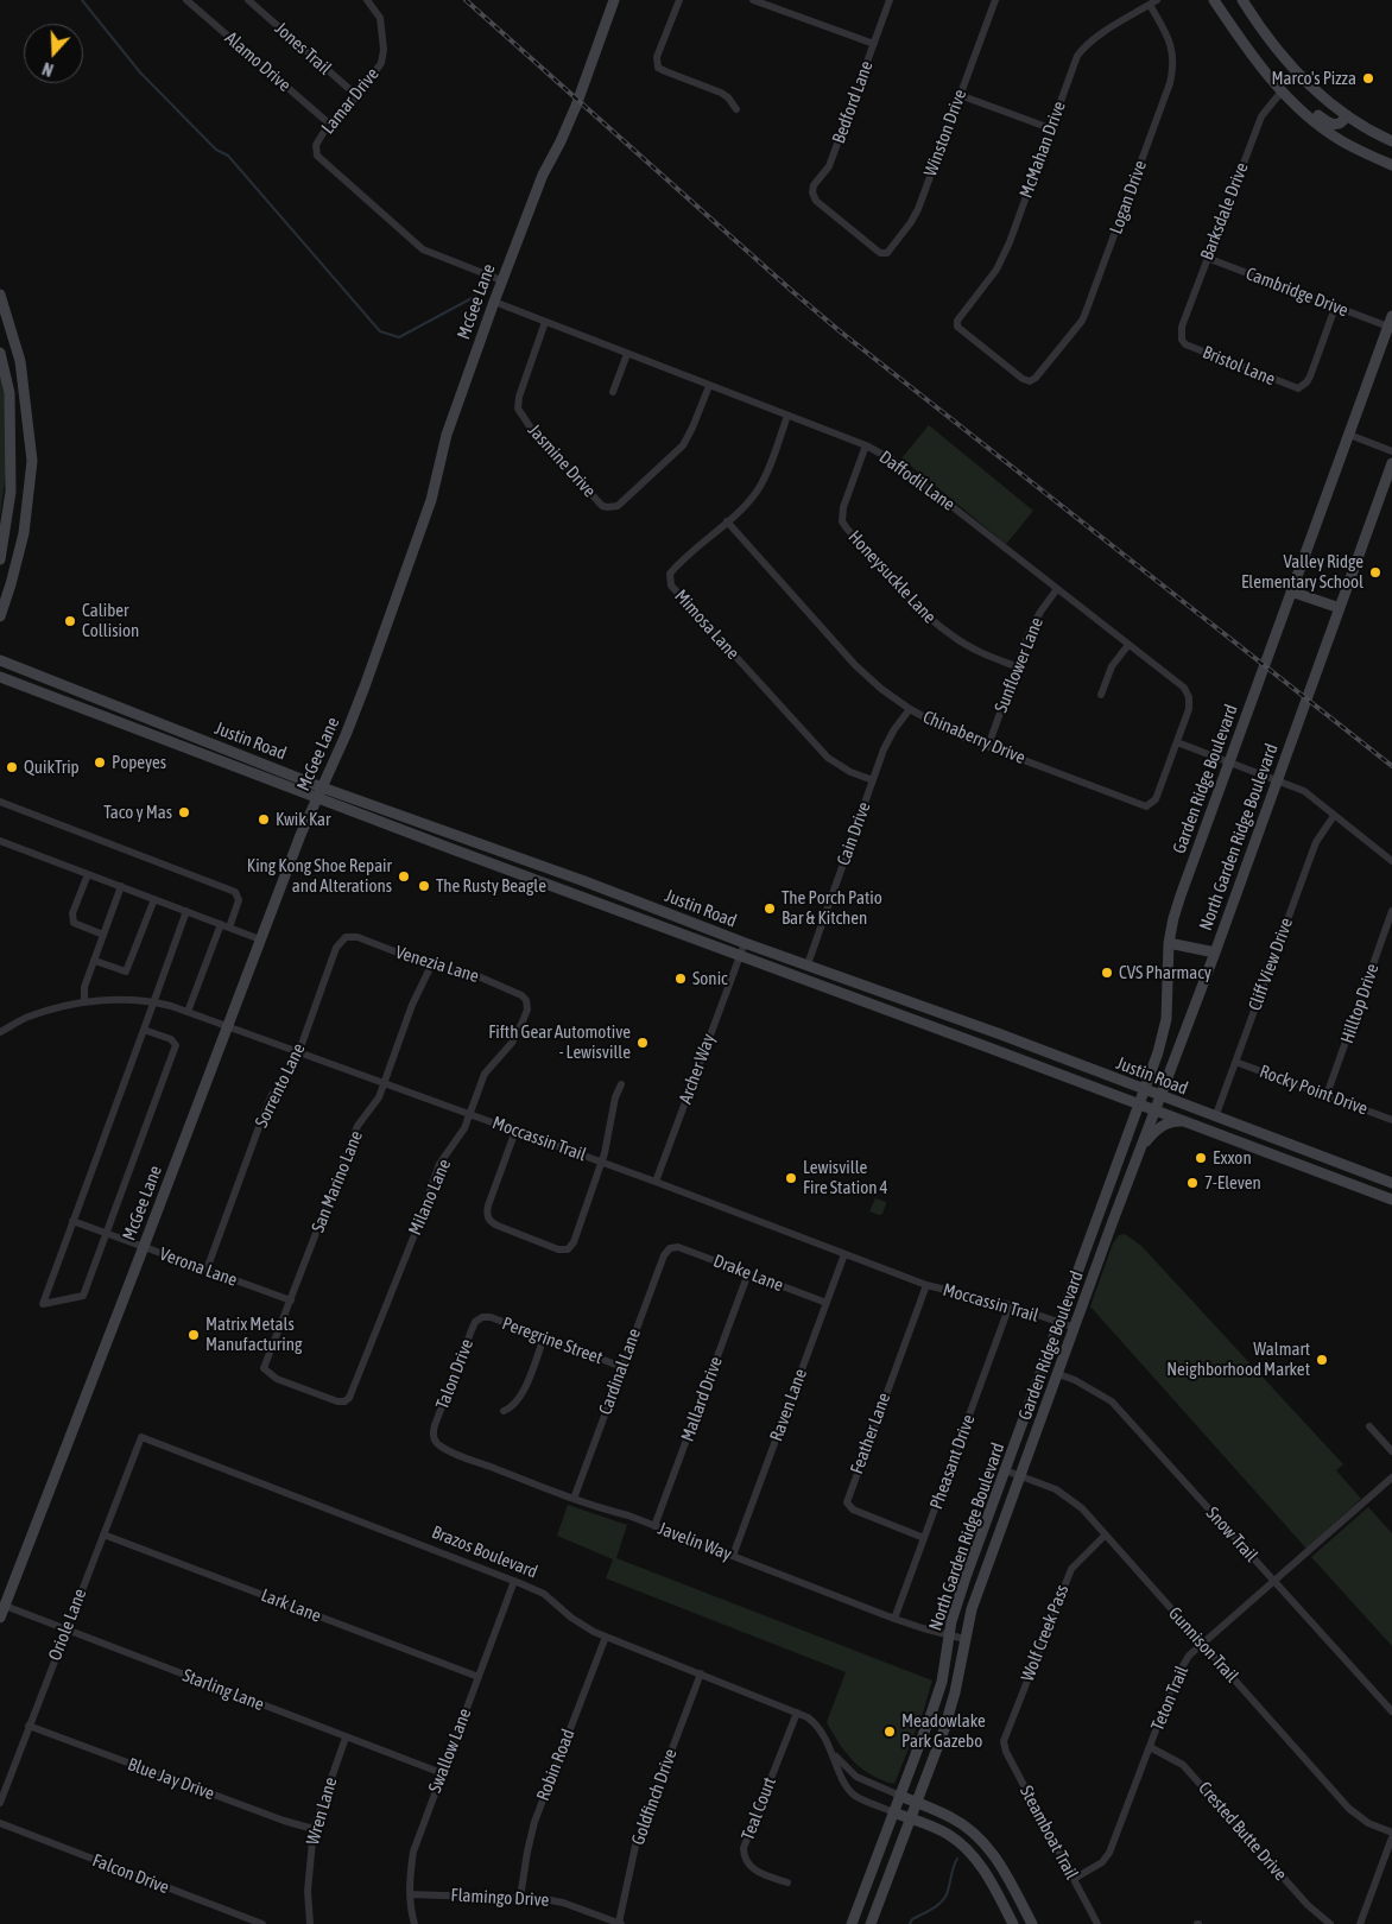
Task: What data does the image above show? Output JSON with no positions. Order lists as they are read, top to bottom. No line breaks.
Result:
{"streets":{"main road":["McGee Lane","Justin Road","Garden Ridge Boulevard","North Garden Ridge Boulevard","Brazos Boulevard"],"street":["Jones Trail","Alamo Drive","Lamar Drive","Bedford Lane","Winston Drive","McMahan Drive","Logan Drive","Barksdale Drive","Cambridge Drive","Bristol Lane","Jasmine Drive","Daffodil Lane","Honeysuckle Lane","Mimosa Lane","Sunflower Lane","Chinaberry Drive","Cain Drive","Venezia Lane","Cliff View Drive","Hilltop Drive","Archer Way","Sorrento Lane","Rocky Point Drive","Moccassin Trail","San Marino Lane","Milano Lane","Verona Lane","Drake Lane","Peregrine Street","Cardinal Lane","Talon Drive","Mallard Drive","Raven Lane","Feather Lane","Pheasant Drive","Snow Trail","Javelin Way","Lark Lane","Oriole Lane","Wolf Creek Pass","Gunnison Trail","Starling Lane","Teton Trail","Swallow Lane","Robin Road","Blue Jay Drive","Goldfinch Drive","Teal Court","Wren Lane","Crested Butte Drive","Steamboat Trail","Falcon Drive","Flamingo Drive"]},"crossings":[["Jones Trail","Lamar Drive"],["Alamo Drive","Lamar Drive"],["Lamar Drive","McGee Lane"],["Bedford Lane","Winston Drive"],["McMahan Drive","Logan Drive"],["Barksdale Drive","Cambridge Drive"],["Barksdale Drive","Bristol Lane"],["Cambridge Drive","Bristol Lane"],["Cambridge Drive","Garden Ridge Boulevard"],["McGee Lane","Daffodil Lane"],["McGee Lane","Justin Road"],["McGee Lane","Moccassin Trail"],["McGee Lane","Verona Lane"],["McGee Lane","Starling Lane"],["Jasmine Drive","Daffodil Lane"],["Daffodil Lane","Honeysuckle Lane"],["Daffodil Lane","Mimosa Lane"],["Daffodil Lane","Sunflower Lane"],["Daffodil Lane","Chinaberry Drive"],["Honeysuckle Lane","Sunflower Lane"],["Mimosa Lane","Chinaberry Drive"],["Mimosa Lane","Cain Drive"],["Sunflower Lane","Chinaberry Drive"],["Chinaberry Drive","Cain Drive"],["Justin Road","Garden Ridge Boulevard"],["Justin Road","Cain Drive"],["Justin Road","North Garden Ridge Boulevard"],["Justin Road","Cliff View Drive"],["Justin Road","Archer Way"],["Garden Ridge Boulevard","North Garden Ridge Boulevard"],["Garden Ridge Boulevard","Moccassin Trail"],["Garden Ridge Boulevard","Snow Trail"],["Garden Ridge Boulevard","Javelin Way"],["Garden Ridge Boulevard","Brazos Boulevard"],["Garden Ridge Boulevard","Gunnison Trail"],["North Garden Ridge Boulevard","Moccassin Trail"],["North Garden Ridge Boulevard","Javelin Way"],["North Garden Ridge Boulevard","Brazos Boulevard"],["North Garden Ridge Boulevard","Gunnison Trail"],["Venezia Lane","Sorrento Lane"],["Venezia Lane","San Marino Lane"],["Venezia Lane","Milano Lane"],["Cliff View Drive","Rocky Point Drive"],["Hilltop Drive","Rocky Point Drive"],["Archer Way","Moccassin Trail"],["Sorrento Lane","Moccassin Trail"],["Sorrento Lane","Verona Lane"],["Moccassin Trail","San Marino Lane"],["Moccassin Trail","Milano Lane"],["Moccassin Trail","Raven Lane"],["Moccassin Trail","Feather Lane"],["Moccassin Trail","Pheasant Drive"],["San Marino Lane","Milano Lane"],["San Marino Lane","Verona Lane"],["Drake Lane","Cardinal Lane"],["Drake Lane","Mallard Drive"],["Drake Lane","Raven Lane"],["Peregrine Street","Cardinal Lane"],["Peregrine Street","Talon Drive"],["Cardinal Lane","Javelin Way"],["Talon Drive","Javelin Way"],["Mallard Drive","Javelin Way"],["Raven Lane","Javelin Way"],["Feather Lane","Pheasant Drive"],["Pheasant Drive","Javelin Way"],["Snow Trail","Teton Trail"],["Brazos Boulevard","Oriole Lane"],["Brazos Boulevard","Swallow Lane"],["Brazos Boulevard","Robin Road"],["Brazos Boulevard","Goldfinch Drive"],["Brazos Boulevard","Teal Court"],["Lark Lane","Oriole Lane"],["Lark Lane","Swallow Lane"],["Oriole Lane","Starling Lane"],["Oriole Lane","Blue Jay Drive"],["Wolf Creek Pass","Gunnison Trail"],["Wolf Creek Pass","Steamboat Trail"],["Gunnison Trail","Teton Trail"],["Starling Lane","Swallow Lane"],["Starling Lane","Wren Lane"],["Teton Trail","Crested Butte Drive"],["Teton Trail","Steamboat Trail"],["Swallow Lane","Flamingo Drive"],["Robin Road","Flamingo Drive"],["Blue Jay Drive","Wren Lane"],["Goldfinch Drive","Flamingo Drive"]],"places":["Marco's Pizza","Valley Ridge Elementary School","Caliber Collision","Popeyes","QuikTrip","Taco y Mas","Kwik Kar","King Kong Shoe Repair and Alterations","The Rusty Beagle","The Porch Patio Bar & Kitchen","CVS Pharmacy","Sonic","Fifth Gear Automotive - Lewisville","Exxon","Lewisville Fire Station 4","7-Eleven","Matrix Metals Manufacturing","Walmart Neighborhood Market","Meadowlake Park Gazebo"],"north":"bottom"}
